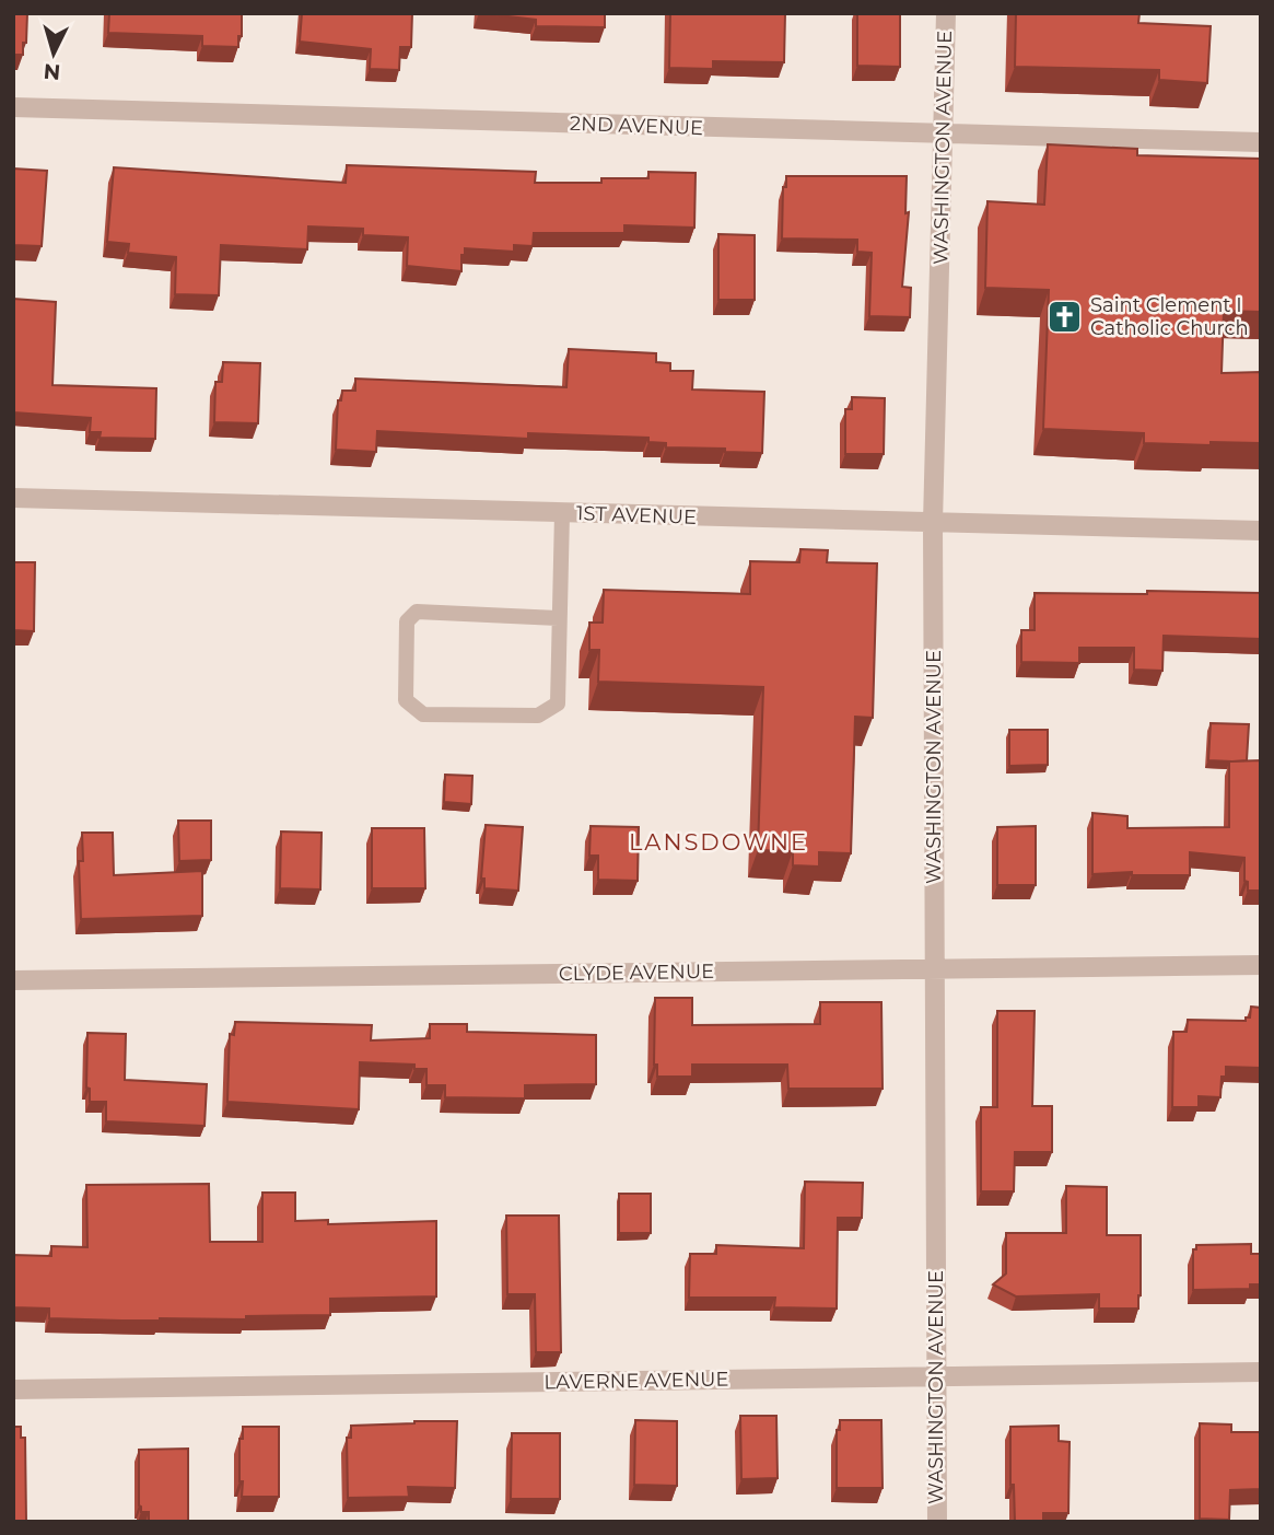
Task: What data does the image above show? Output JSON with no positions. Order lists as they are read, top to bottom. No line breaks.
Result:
{"streets":{"street":["2ND AVENUE","WASHINGTON AVENUE","1ST AVENUE","CLYDE AVENUE","LAVERNE AVENUE"]},"crossings":[["2ND AVENUE","WASHINGTON AVENUE"],["WASHINGTON AVENUE","1ST AVENUE"],["WASHINGTON AVENUE","CLYDE AVENUE"],["WASHINGTON AVENUE","LAVERNE AVENUE"]],"districts":["LANSDOWNE"],"places":{"church":["Saint Clement I Catholic Church"]},"north":"bottom"}
